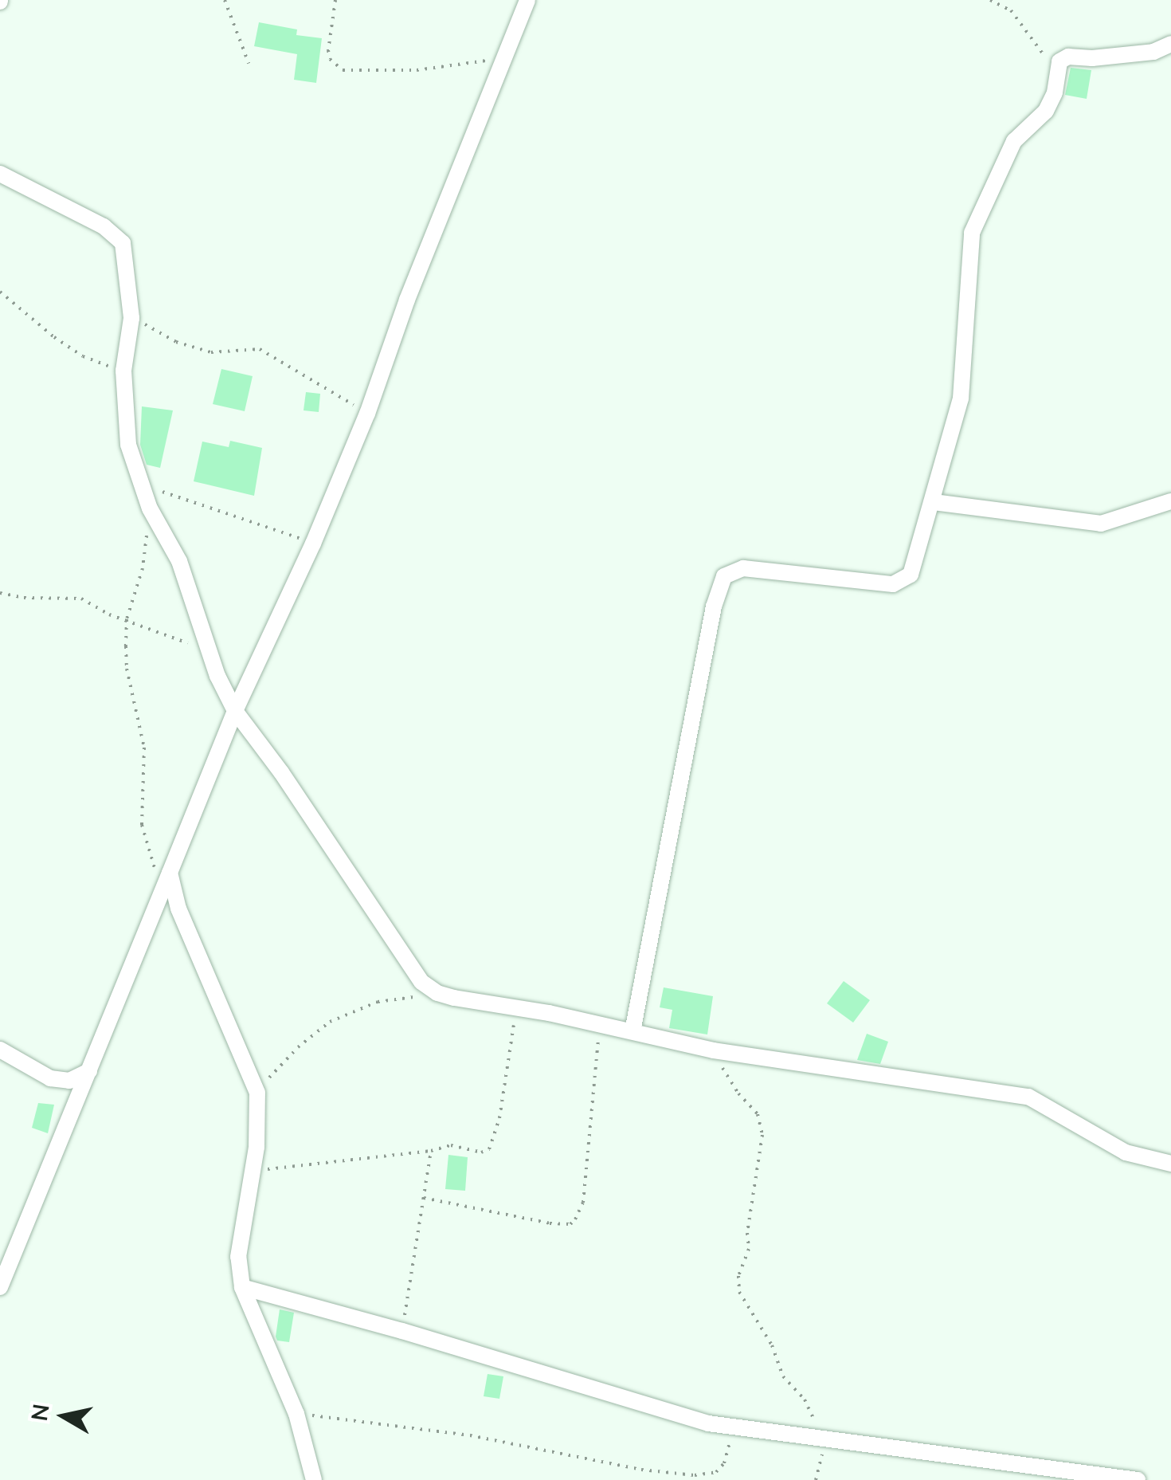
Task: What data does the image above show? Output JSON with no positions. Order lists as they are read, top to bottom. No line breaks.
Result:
{"north":"left"}
